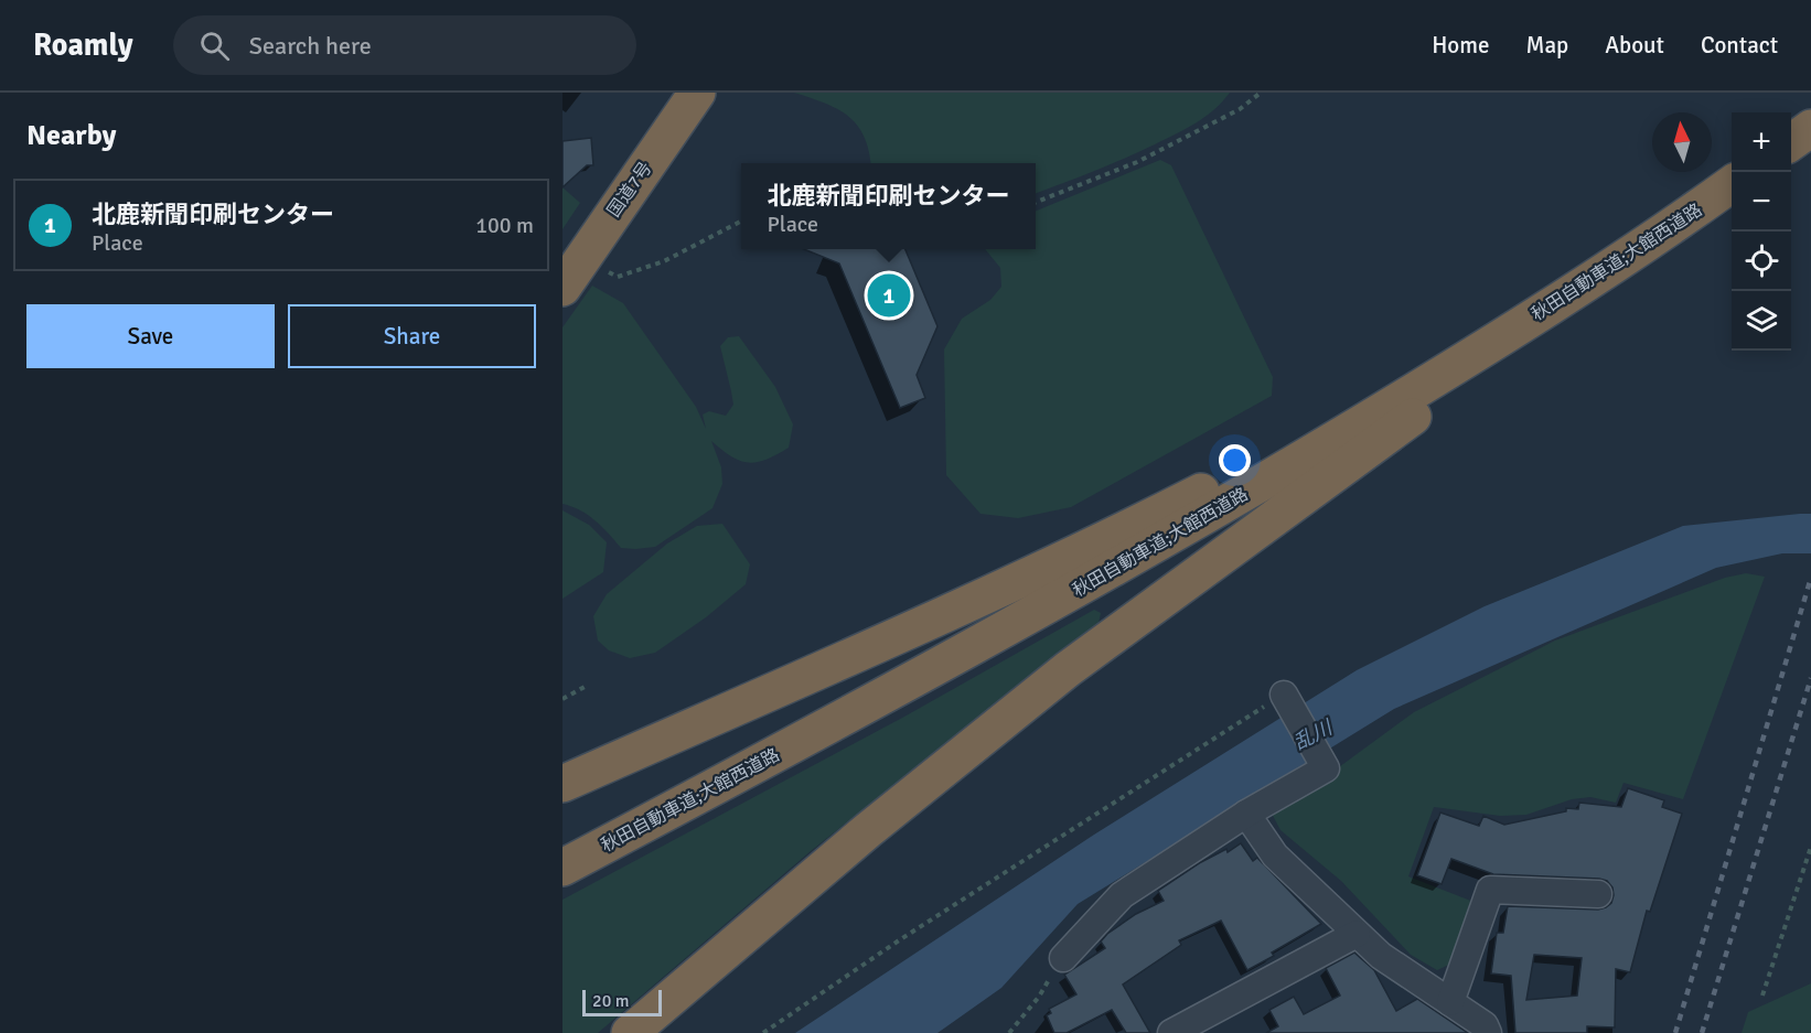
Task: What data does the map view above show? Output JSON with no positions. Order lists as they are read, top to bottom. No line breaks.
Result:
{"streets":{"highway":["国道7号","秋田自動車道;大館西道路"]},"water":["乱川"],"scale_bar":"20 m","north":"top","page":{"header":"Roamly","search":"Search here","nav":["Home","Map","About","Contact"],"heading":"Nearby","map_buttons":["+","−"],"popup":["北鹿新聞印刷センター","Place"],"list":[{"mark":"1","name":"北鹿新聞印刷センター","note":"Place","value":"100 m"}],"pins":"1","buttons":["Save","Share"],"scale":"20 m"}}
